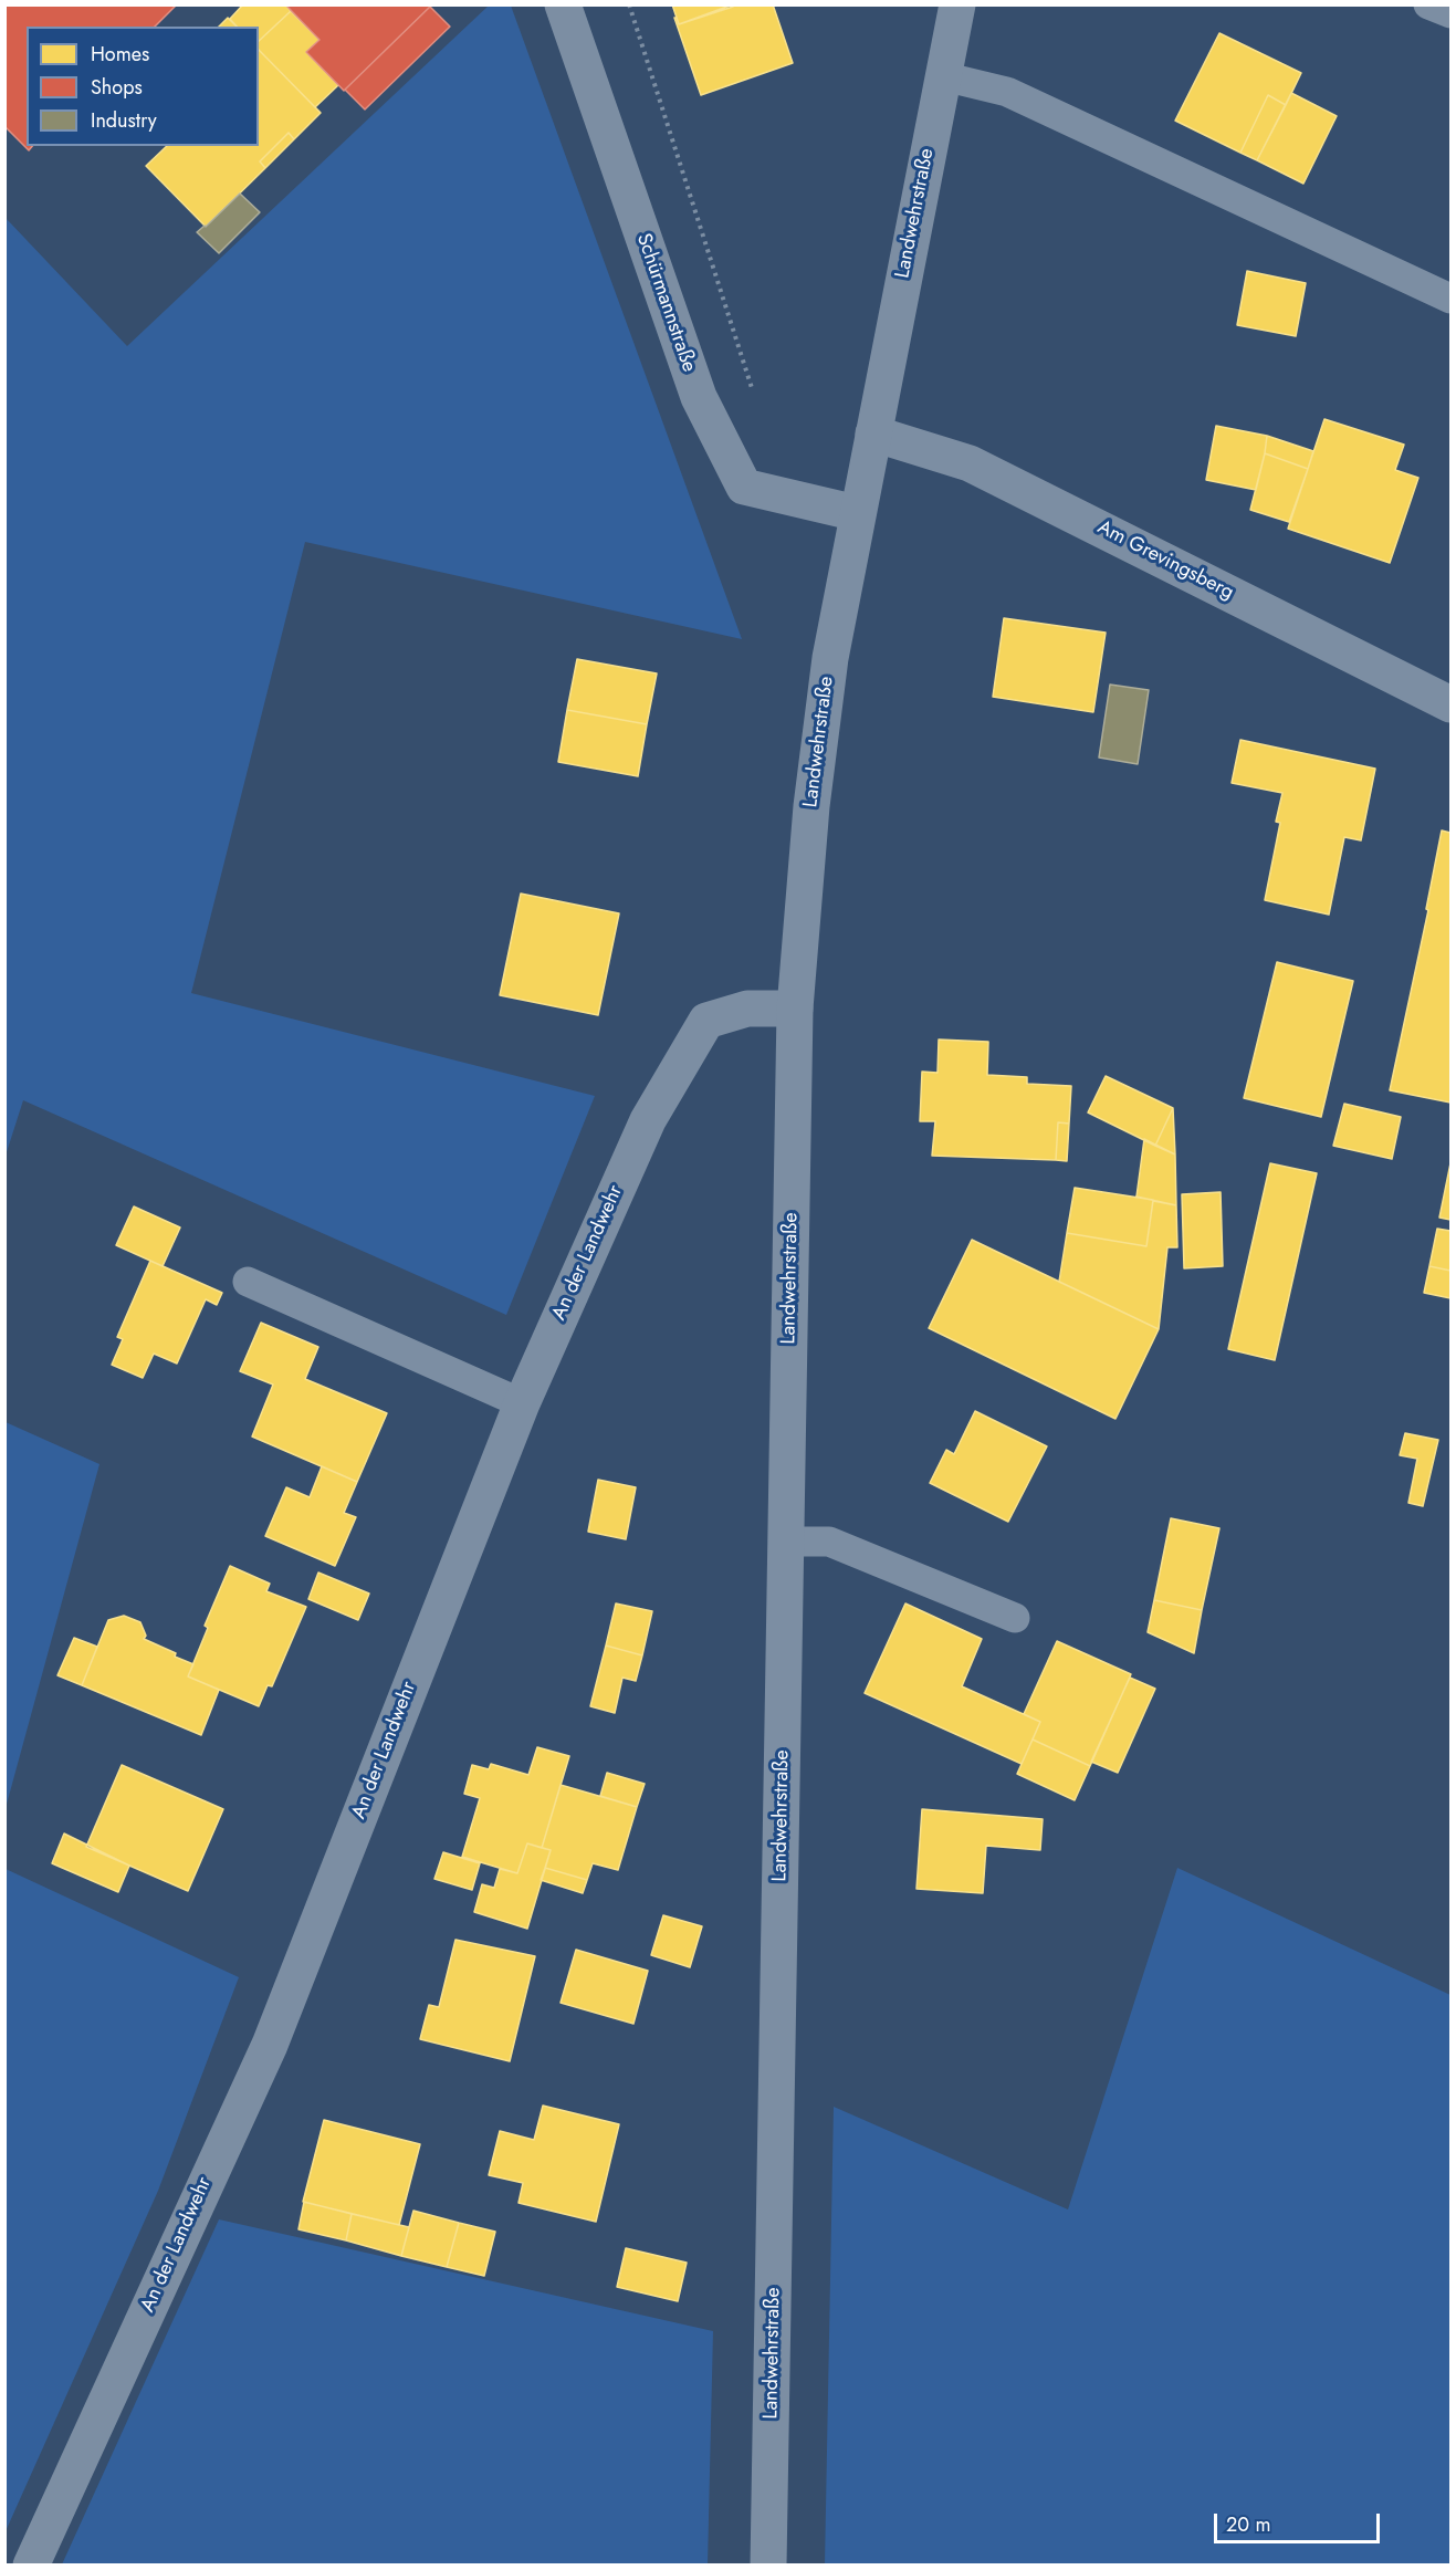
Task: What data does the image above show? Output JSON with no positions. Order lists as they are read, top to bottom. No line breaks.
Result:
{"streets":{"street":["Landwehrstraße","Schürmannstraße","Am Grevingsberg","An der Landwehr"]},"crossings":[["Landwehrstraße","Schürmannstraße"],["Landwehrstraße","Am Grevingsberg"],["Landwehrstraße","An der Landwehr"]],"legend":["Homes","Shops","Industry"],"scale_bar":"20 m"}
